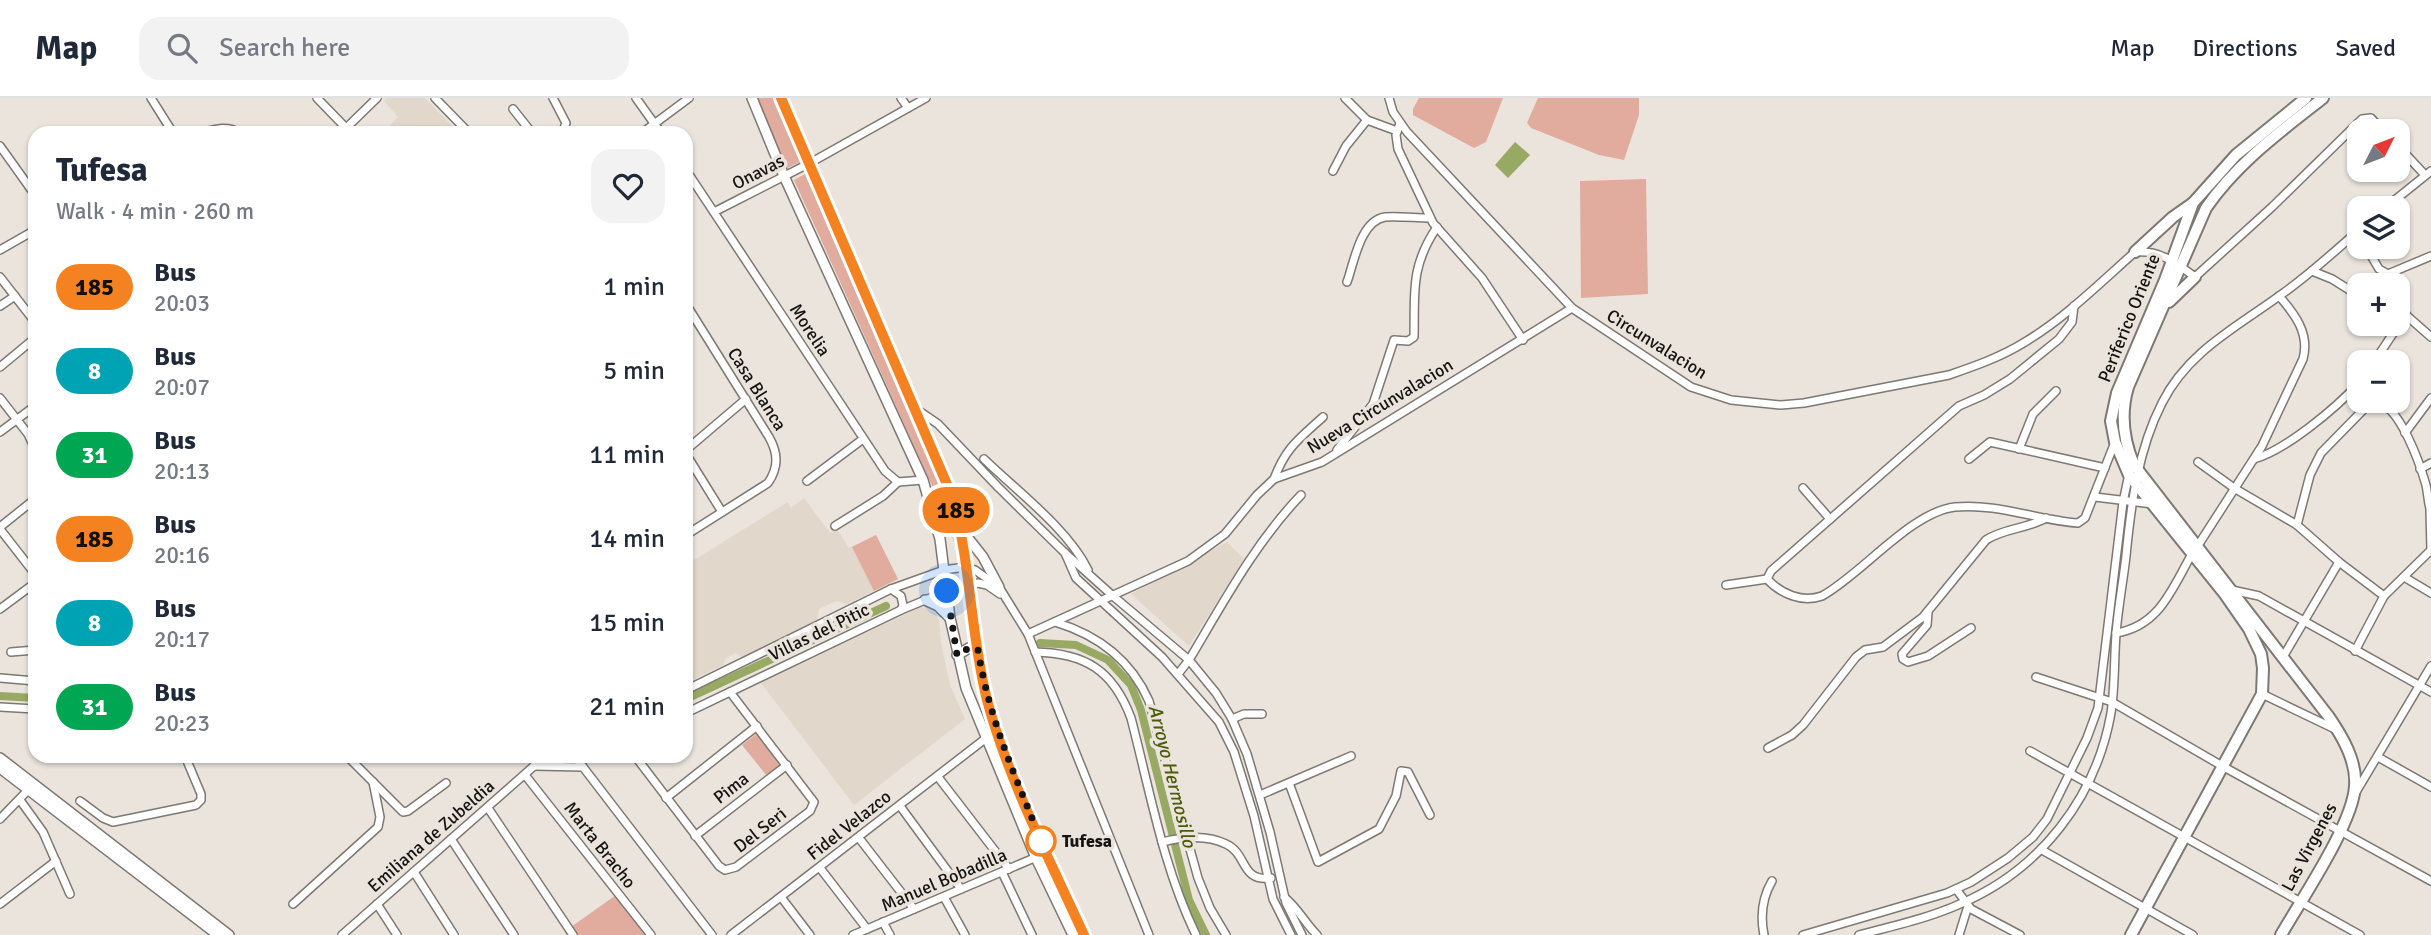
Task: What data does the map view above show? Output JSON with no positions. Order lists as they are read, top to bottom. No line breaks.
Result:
{"streets":{"highway":["Periferico Oriente","Las Virgenes"],"street":["Onavas","Morelia","Circunvalacion","Casa Blanca","Nueva Circunvalacion","Villas del Pitic","Pima","Fidel Velazco","Del Seri","Emiliana de Zubeldia","Marta Bracho","Manuel Bobadilla"]},"crossings":[["Onavas","Morelia"],["Periferico Oriente","Las Virgenes"],["Circunvalacion","Nueva Circunvalacion"],["Villas del Pitic","Del Seri"],["Pima","Del Seri"],["Emiliana de Zubeldia","Marta Bracho"]],"water":["Arroyo Hermosillo"],"places":["Tufesa"],"lines":["bus line 185"],"north":"top right","page":{"header":"Map","search":"Search here","nav":["Map","Directions","Saved"],"on_map":"185","map_buttons":["+","−"],"heading":["Tufesa","Walk · 4 min · 260 m"],"list":[{"mark":"185","name":"Bus","note":"20:03","value":"1 min"},{"mark":"8","name":"Bus","note":"20:07","value":"5 min"},{"mark":"31","name":"Bus","note":"20:13","value":"11 min"},{"mark":"185","name":"Bus","note":"20:16","value":"14 min"},{"mark":"8","name":"Bus","note":"20:17","value":"15 min"},{"mark":"31","name":"Bus","note":"20:23","value":"21 min"}]}}
